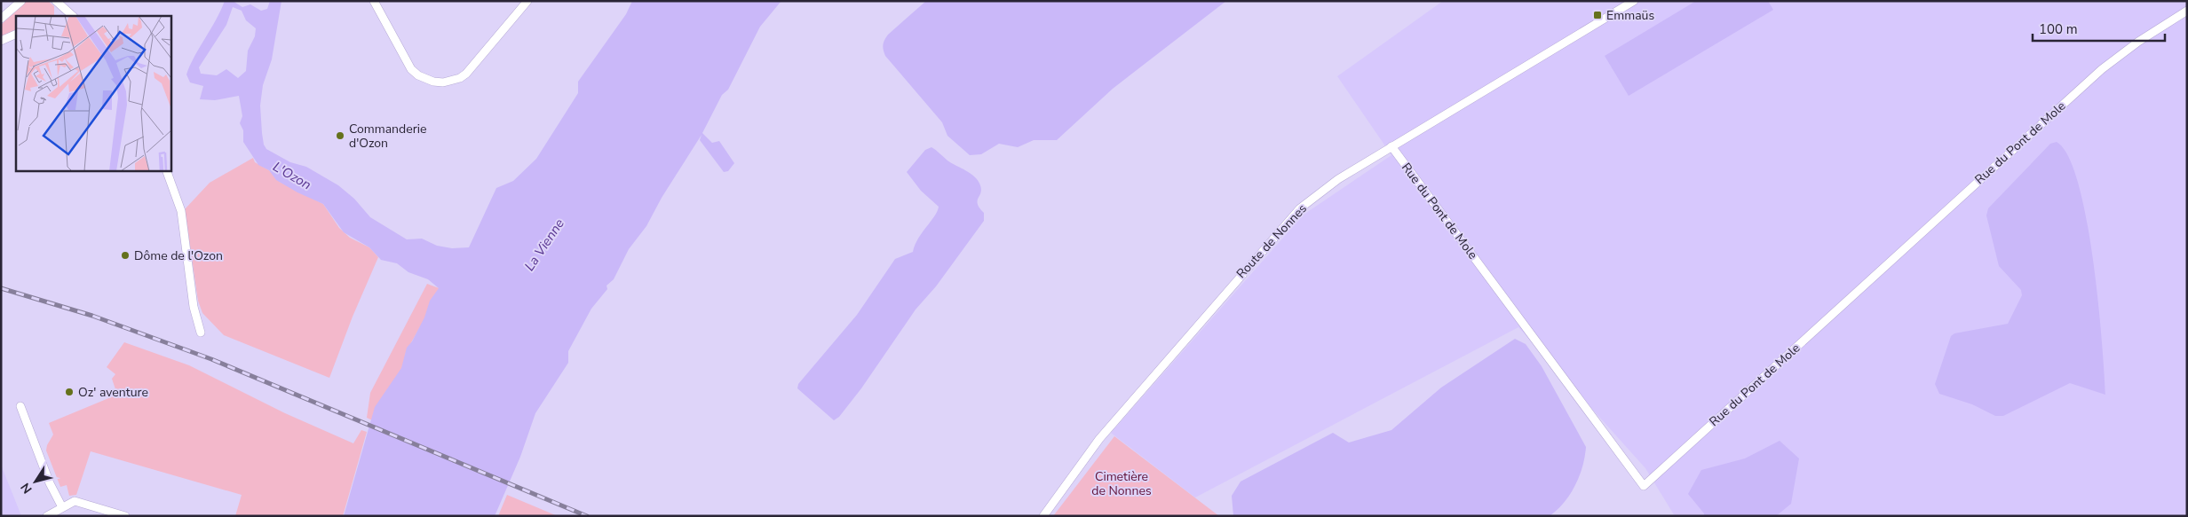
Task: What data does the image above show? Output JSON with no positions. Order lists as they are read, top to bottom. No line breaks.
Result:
{"streets":{"street":["Rue du Pont de Mole","Route de Nonnes"]},"crossings":[["Rue du Pont de Mole","Route de Nonnes"]],"water":["L'Ozon","La Vienne"],"parks":["Cimetière de Nonnes"],"places":{"transit":["Emmaüs"],"other":["Commanderie d'Ozon","Dôme de l'Ozon","Oz' aventure"]},"scale_bar":"100 m","north":"bottom left"}
